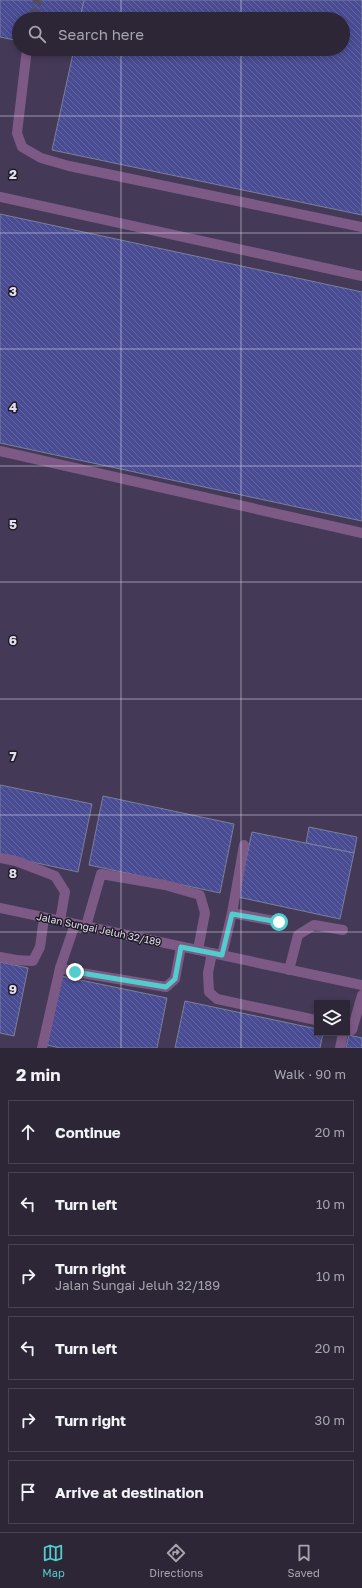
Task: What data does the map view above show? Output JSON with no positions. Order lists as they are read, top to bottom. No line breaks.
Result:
{"streets":{"street":["Jalan Sungai Jeluh 32/189"]},"page":{"search":"Search here","heading":["2 min","Walk · 90 m"],"list":[["Continue","20 m"],["Turn left","10 m"],["Turn right","Jalan Sungai Jeluh 32/189","10 m"],["Turn left","20 m"],["Turn right","30 m"],"Arrive at destination"],"nav":["Map","Directions","Saved"]},"grid":{"rows":["2","3","4","5","6","7","8","9"]}}
